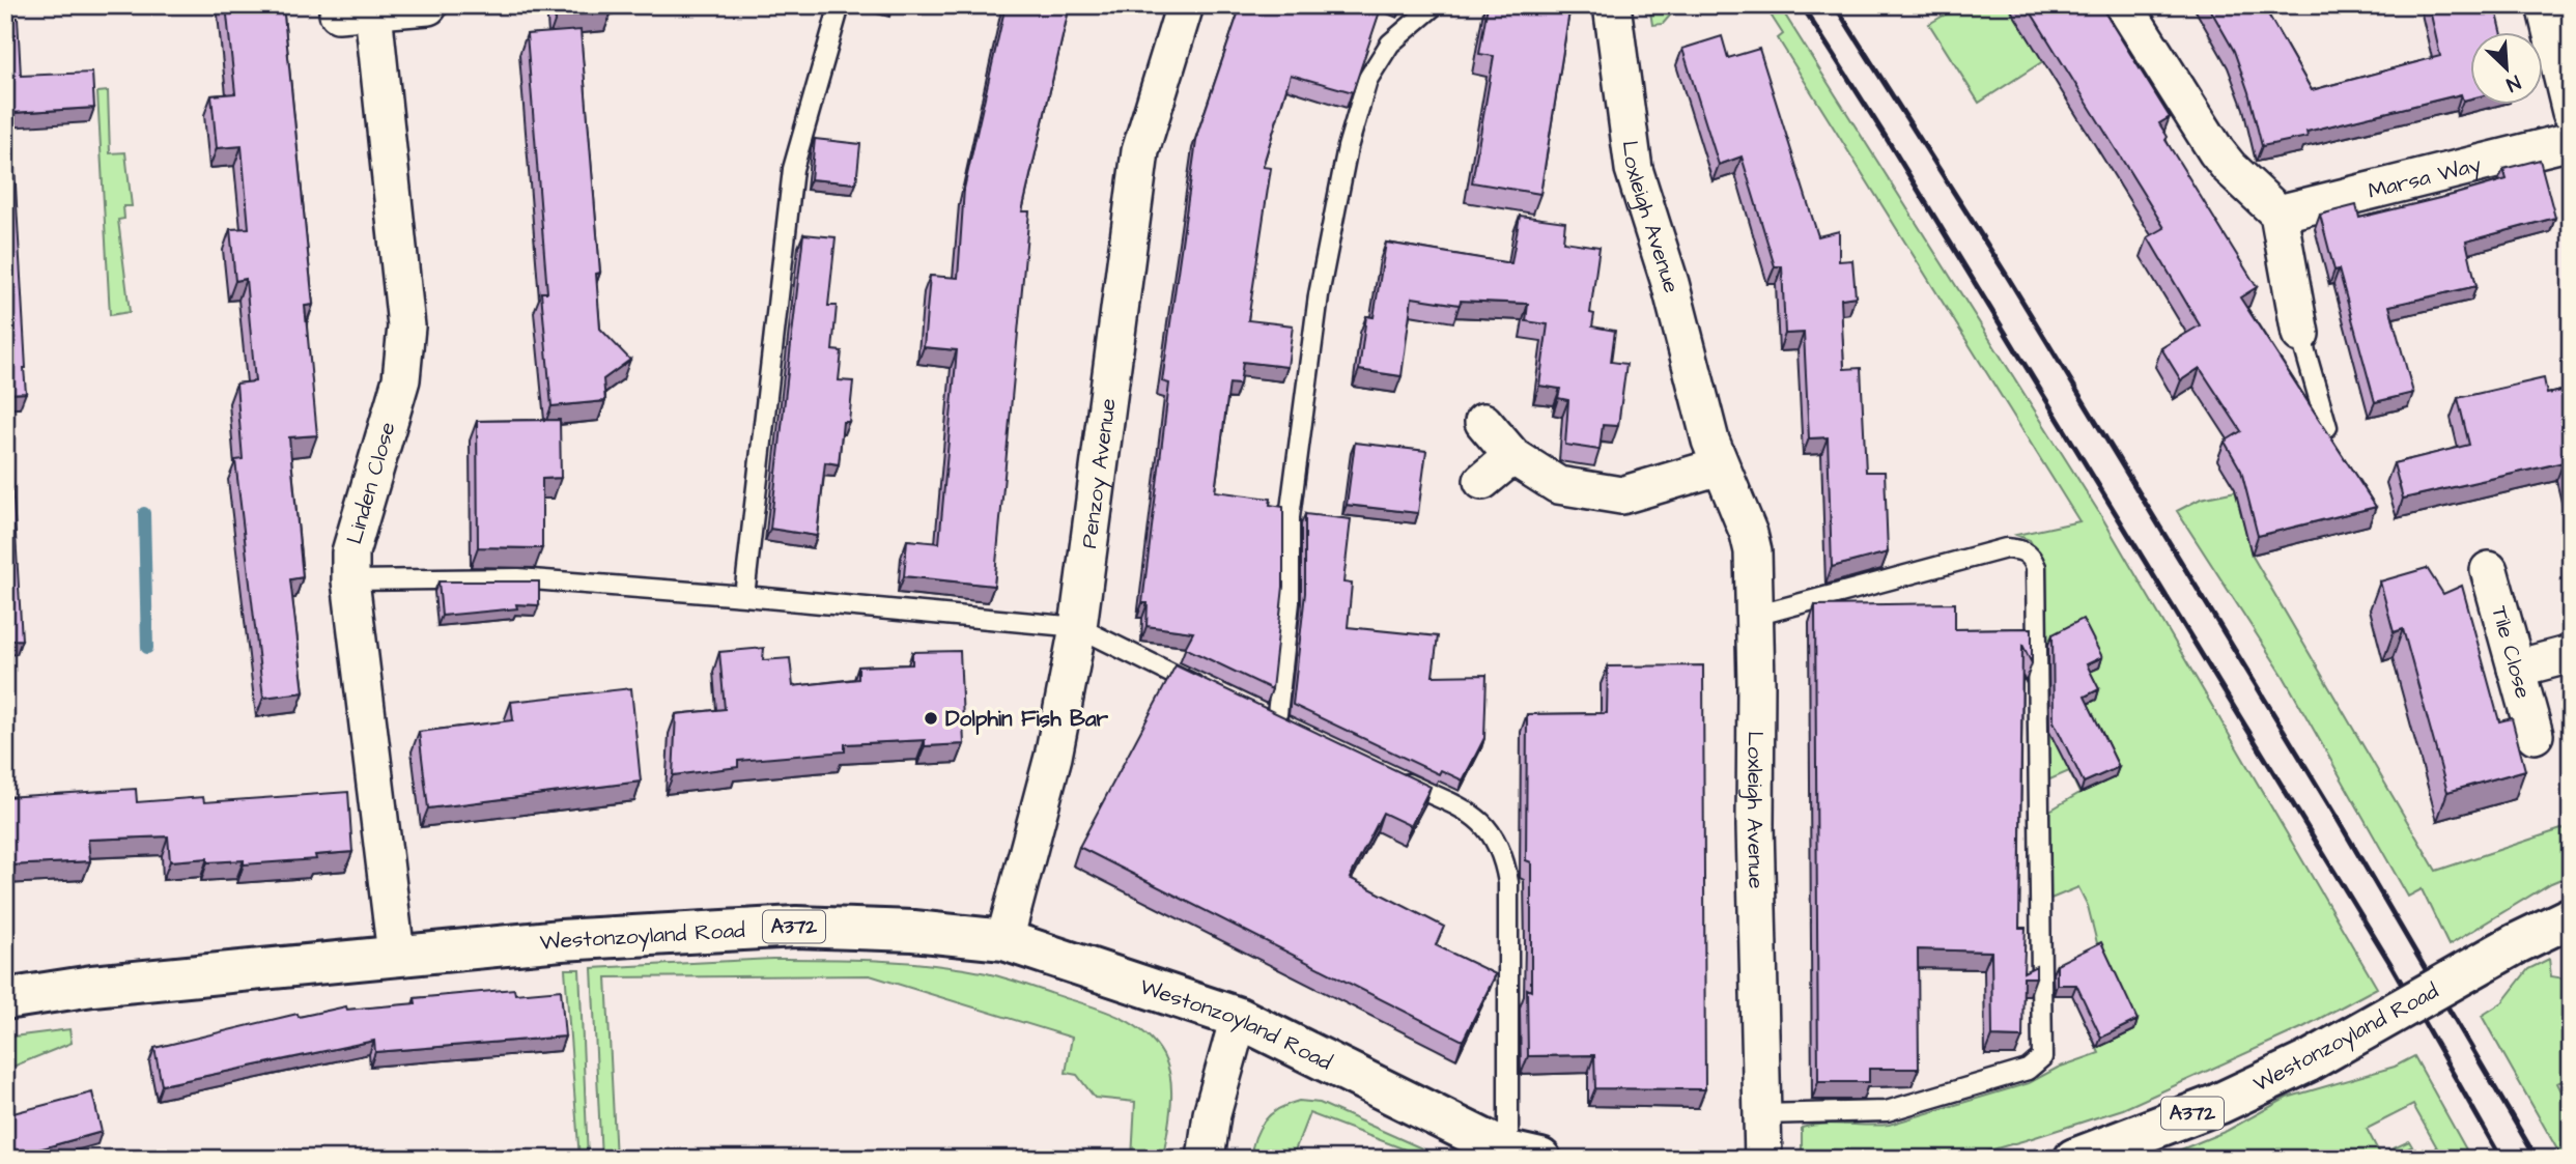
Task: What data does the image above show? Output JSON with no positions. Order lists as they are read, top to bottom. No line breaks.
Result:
{"streets":{"main road":["A372","Westonzoyland Road"],"street":["Marsa Way","Loxleigh Avenue","Penzoy Avenue","Linden Close","Tile Close"]},"crossings":[["Penzoy Avenue","Westonzoyland Road"],["Linden Close","Westonzoyland Road"]],"places":["Dolphin Fish Bar"],"north":"bottom right"}
